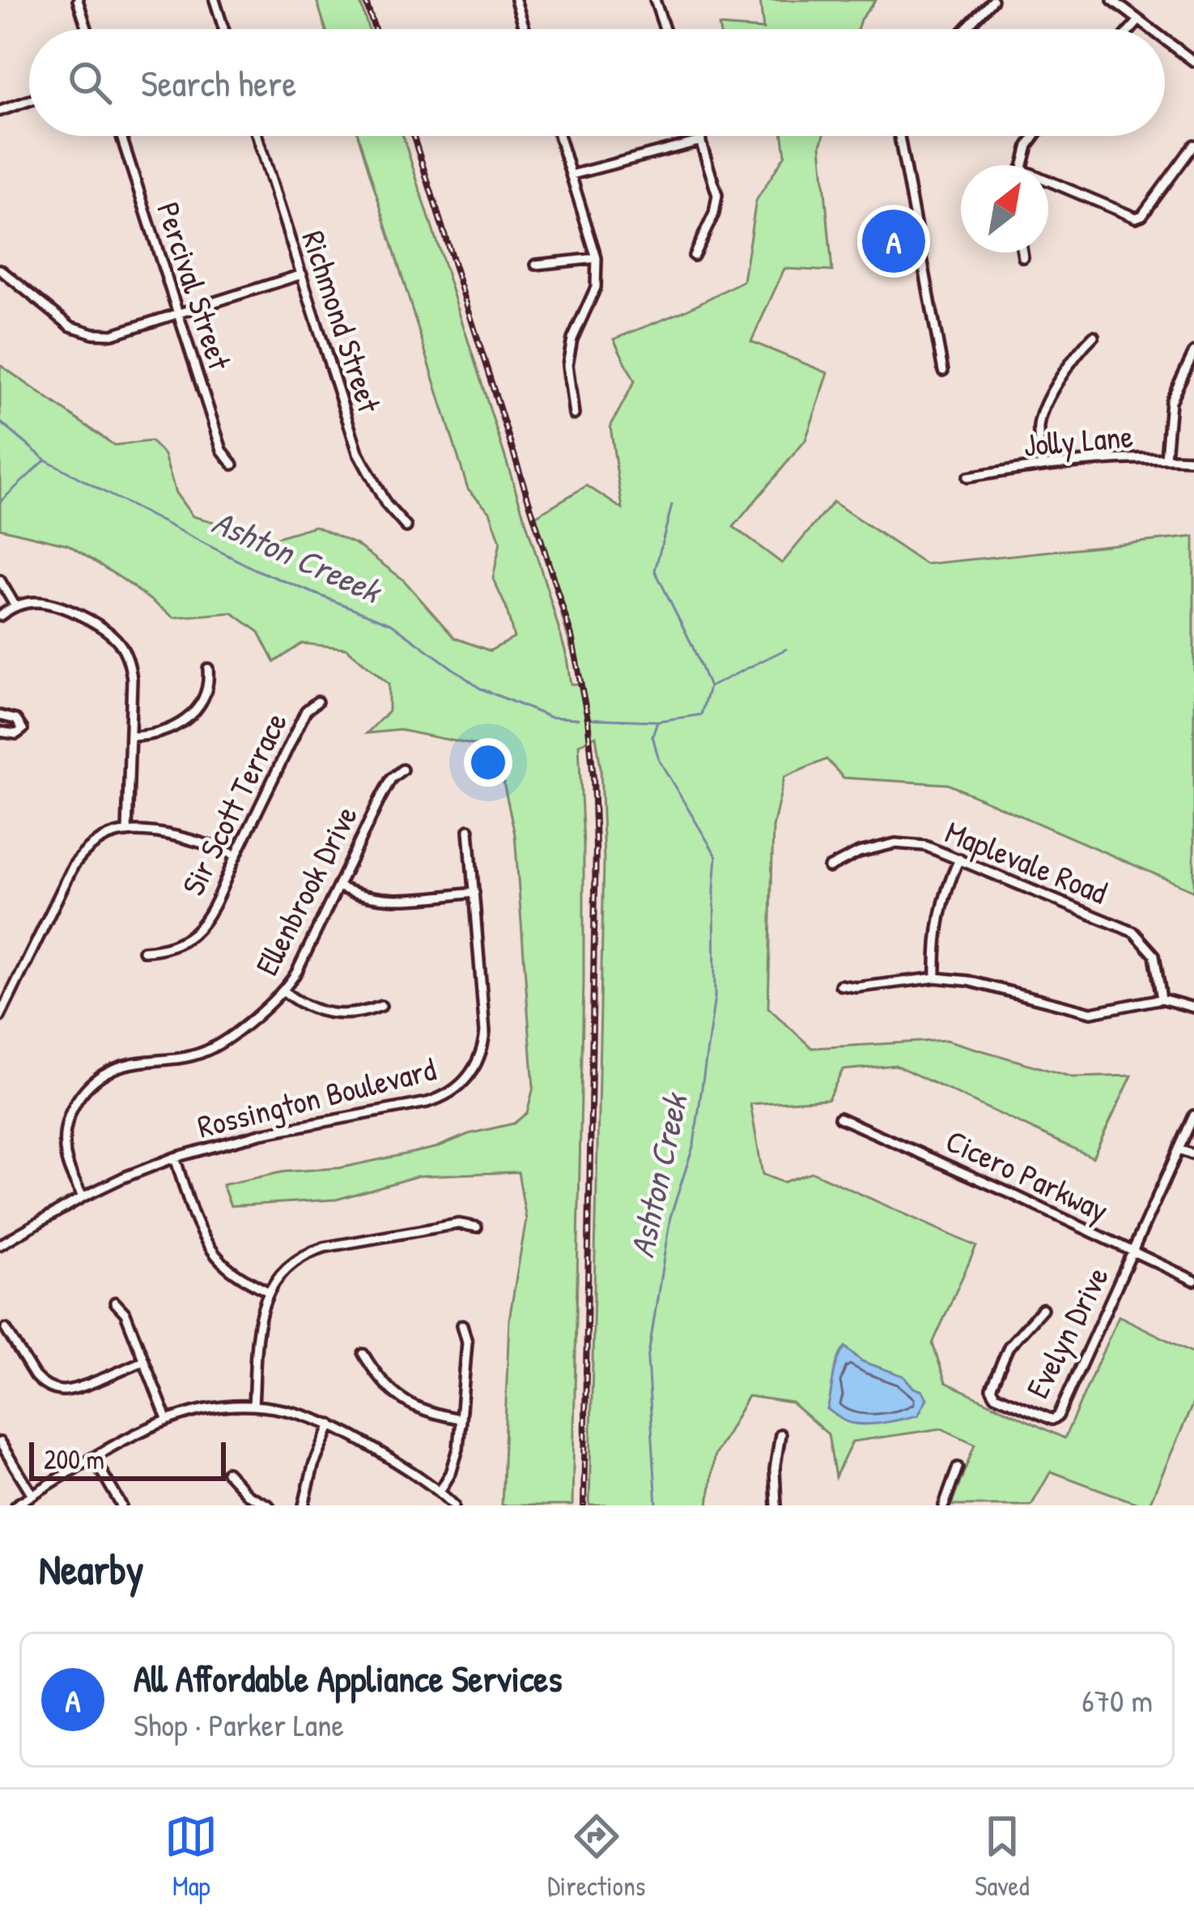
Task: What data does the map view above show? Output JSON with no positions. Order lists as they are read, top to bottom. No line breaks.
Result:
{"streets":{"street":["Percival Street","Richmond Street","Jolly Lane","Sir Scott Terrace","Maplevale Road","Ellenbrook Drive","Rossington Boulevard","Cicero Parkway","Evelyn Drive"]},"crossings":[["Ellenbrook Drive","Rossington Boulevard"],["Cicero Parkway","Evelyn Drive"]],"water":["Ashton Creeek","Ashton Creek"],"scale_bar":"200 m","north":"top right","page":{"search":"Search here","pins":"A","scale":"200 m","heading":"Nearby","list":[{"mark":"A","name":"All Affordable Appliance Services","note":"Shop · Parker Lane","value":"670 m"}],"nav":["Map","Directions","Saved"]}}
